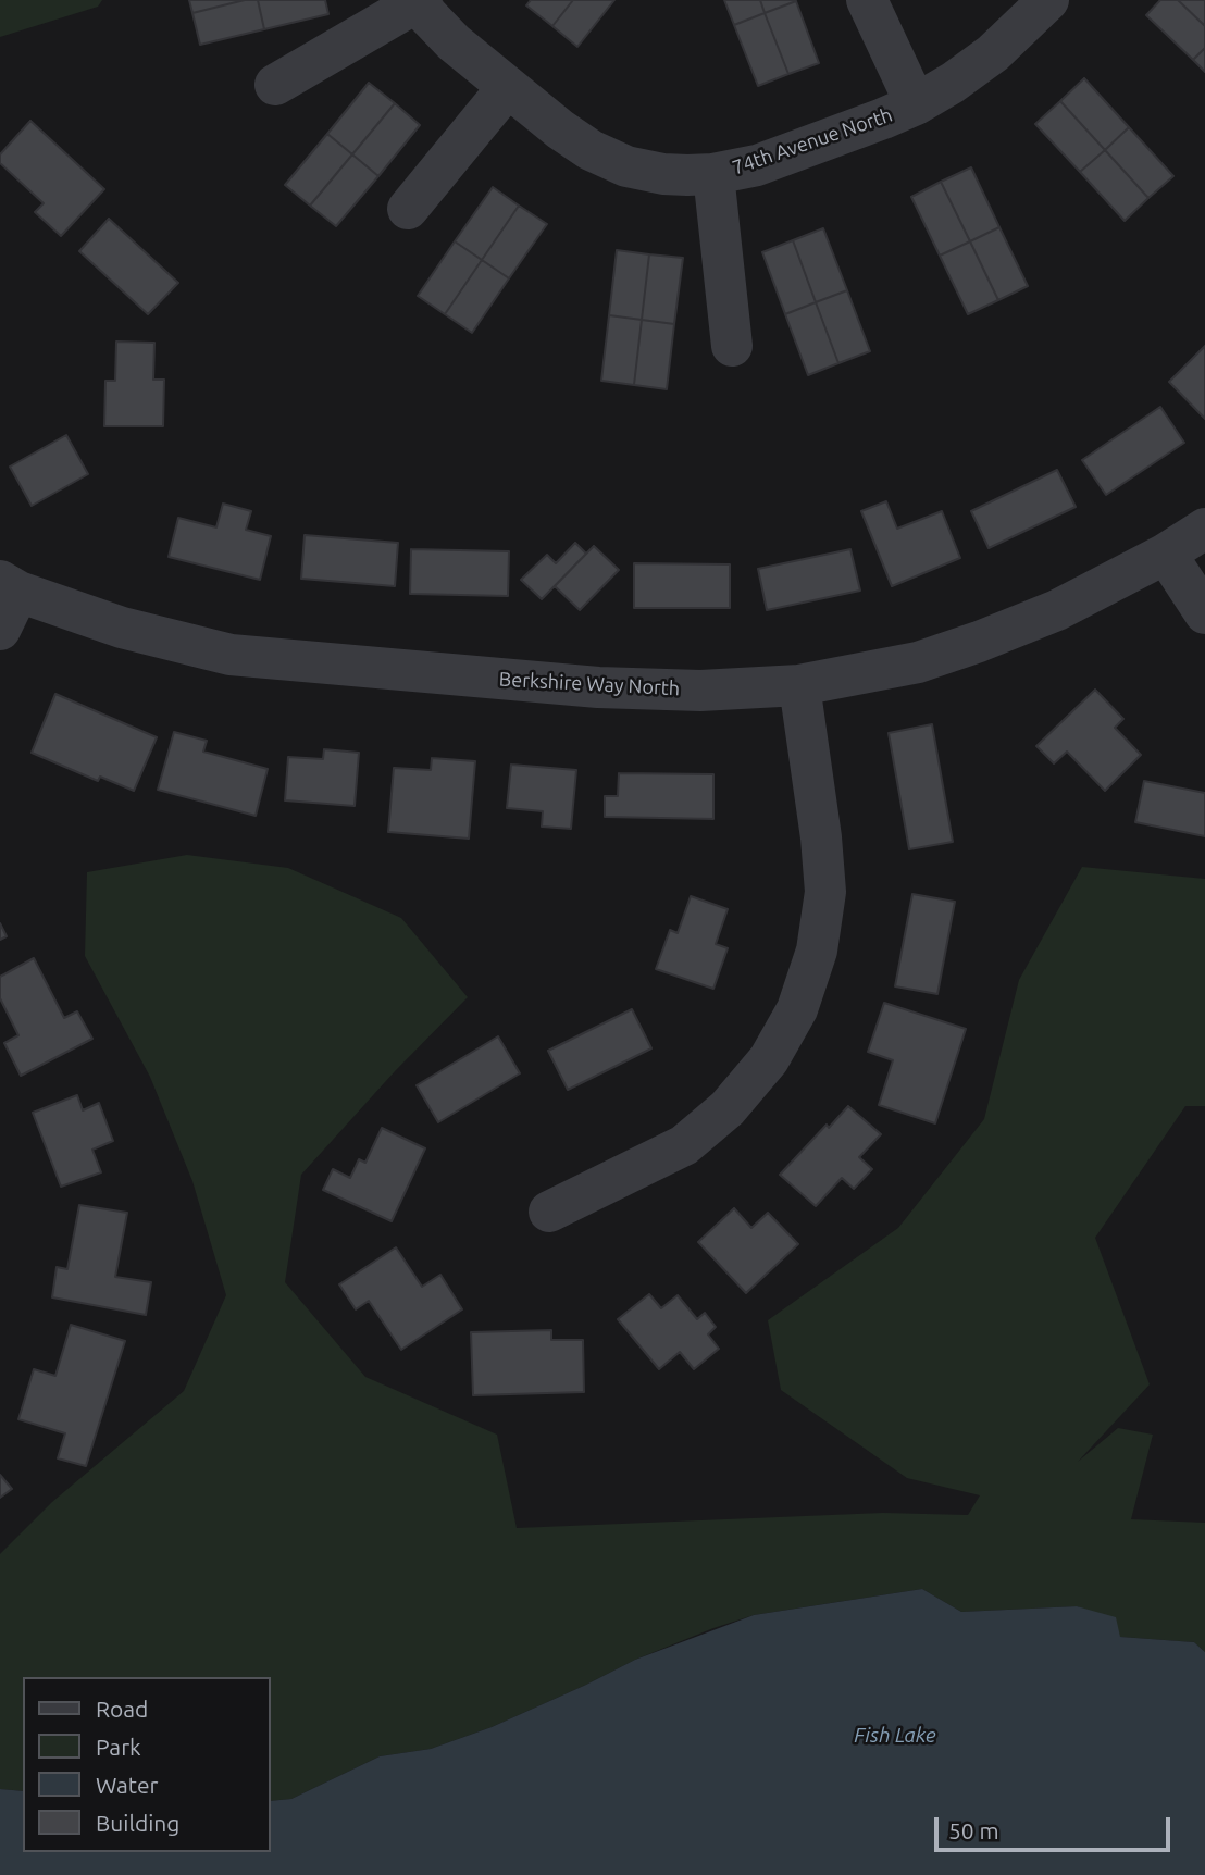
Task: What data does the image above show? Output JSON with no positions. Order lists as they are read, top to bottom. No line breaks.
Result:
{"streets":{"street":["74th Avenue North","Berkshire Way North"]},"water":["Fish Lake"],"legend":["Road","Park","Water","Building"],"scale_bar":"50 m"}
